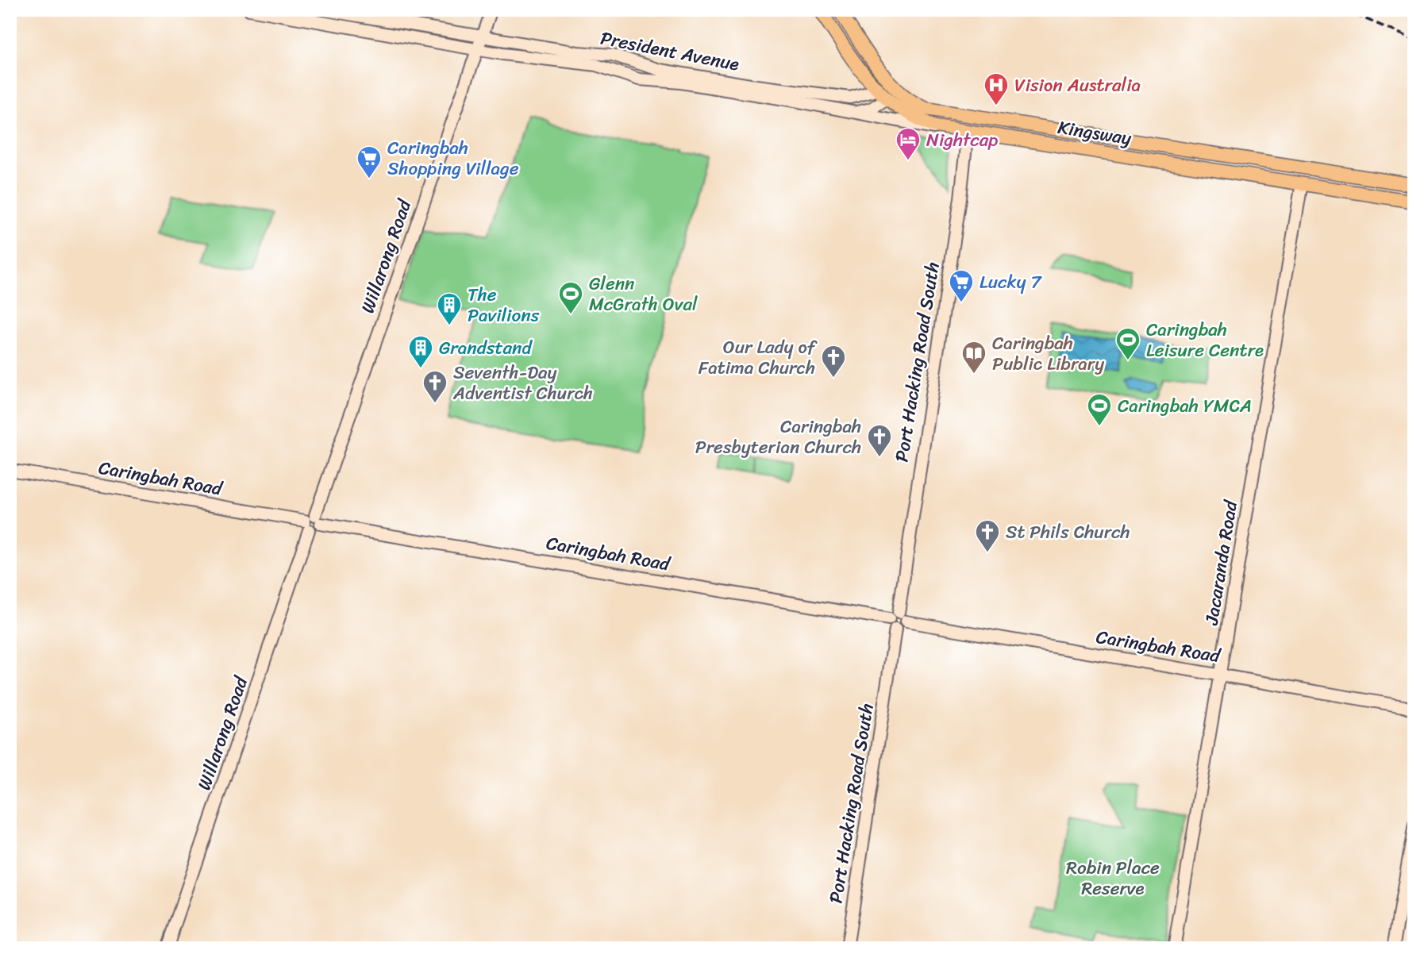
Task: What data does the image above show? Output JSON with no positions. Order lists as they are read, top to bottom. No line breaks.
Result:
{"streets":{"main road":["Kingsway","Port Hacking Road South"],"street":["President Avenue","Willarong Road","Caringbah Road","Jacaranda Road"]},"crossings":[["President Avenue","Kingsway"],["President Avenue","Willarong Road"],["President Avenue","Port Hacking Road South"],["Kingsway","Port Hacking Road South"],["Kingsway","Jacaranda Road"],["Willarong Road","Caringbah Road"],["Port Hacking Road South","Caringbah Road"],["Caringbah Road","Jacaranda Road"]],"parks":["Robin Place Reserve"],"places":{"hospital":["Vision Australia"],"hotel":["Nightcap"],"supermarket":["Caringbah Shopping Village","Lucky 7"],"sports":["Glenn McGrath Oval","Caringbah Leisure Centre","Caringbah YMCA"],"building":["The Pavilions","Grandstand"],"library":["Caringbah Public Library"],"church":["Our Lady of Fatima Church","Seventh-Day Adventist Church","Caringbah Presbyterian Church","St Phils Church"]}}
